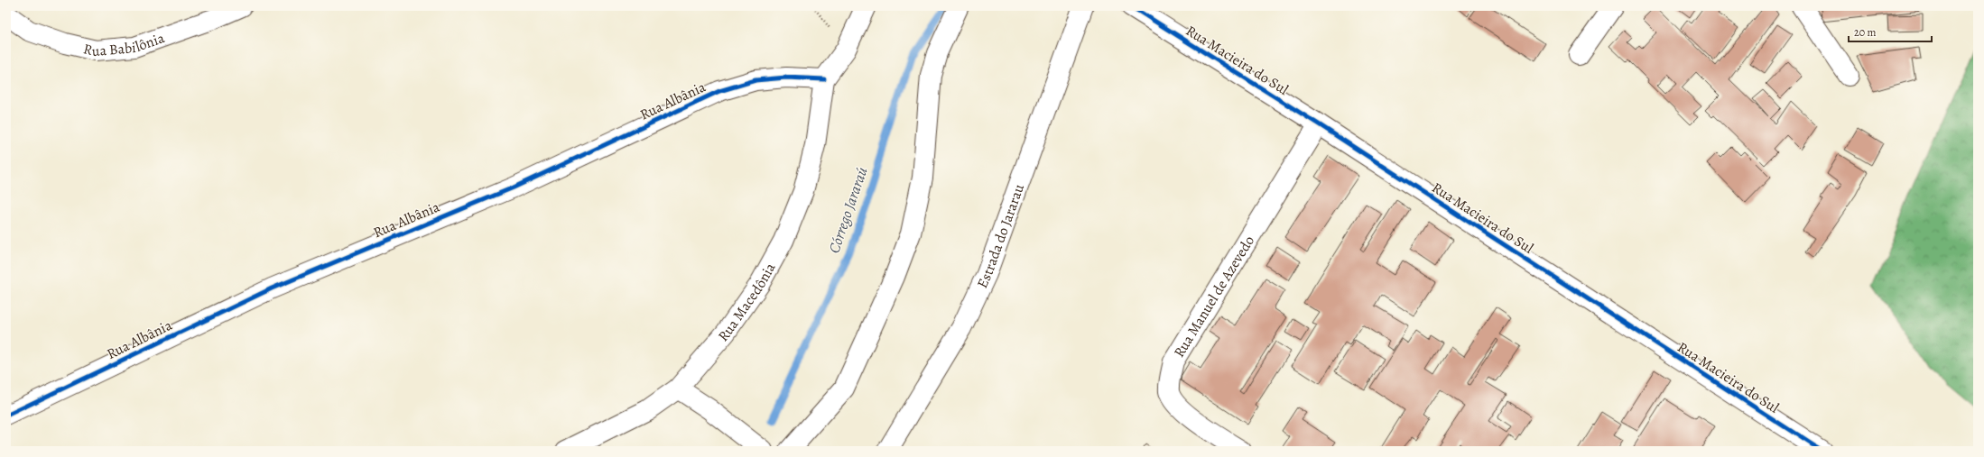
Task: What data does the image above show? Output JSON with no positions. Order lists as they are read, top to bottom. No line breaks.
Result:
{"streets":{"street":["Rua Babilônia","Rua Macieira do Sul","Rua Albânia","Estrada do Jararau","Rua Manuel de Azevedo","Rua Macedônia"]},"crossings":[["Rua Macieira do Sul","Rua Manuel de Azevedo"],["Rua Albânia","Rua Macedônia"]],"water":["Córrego Jararaú"],"scale_bar":"20 m"}
